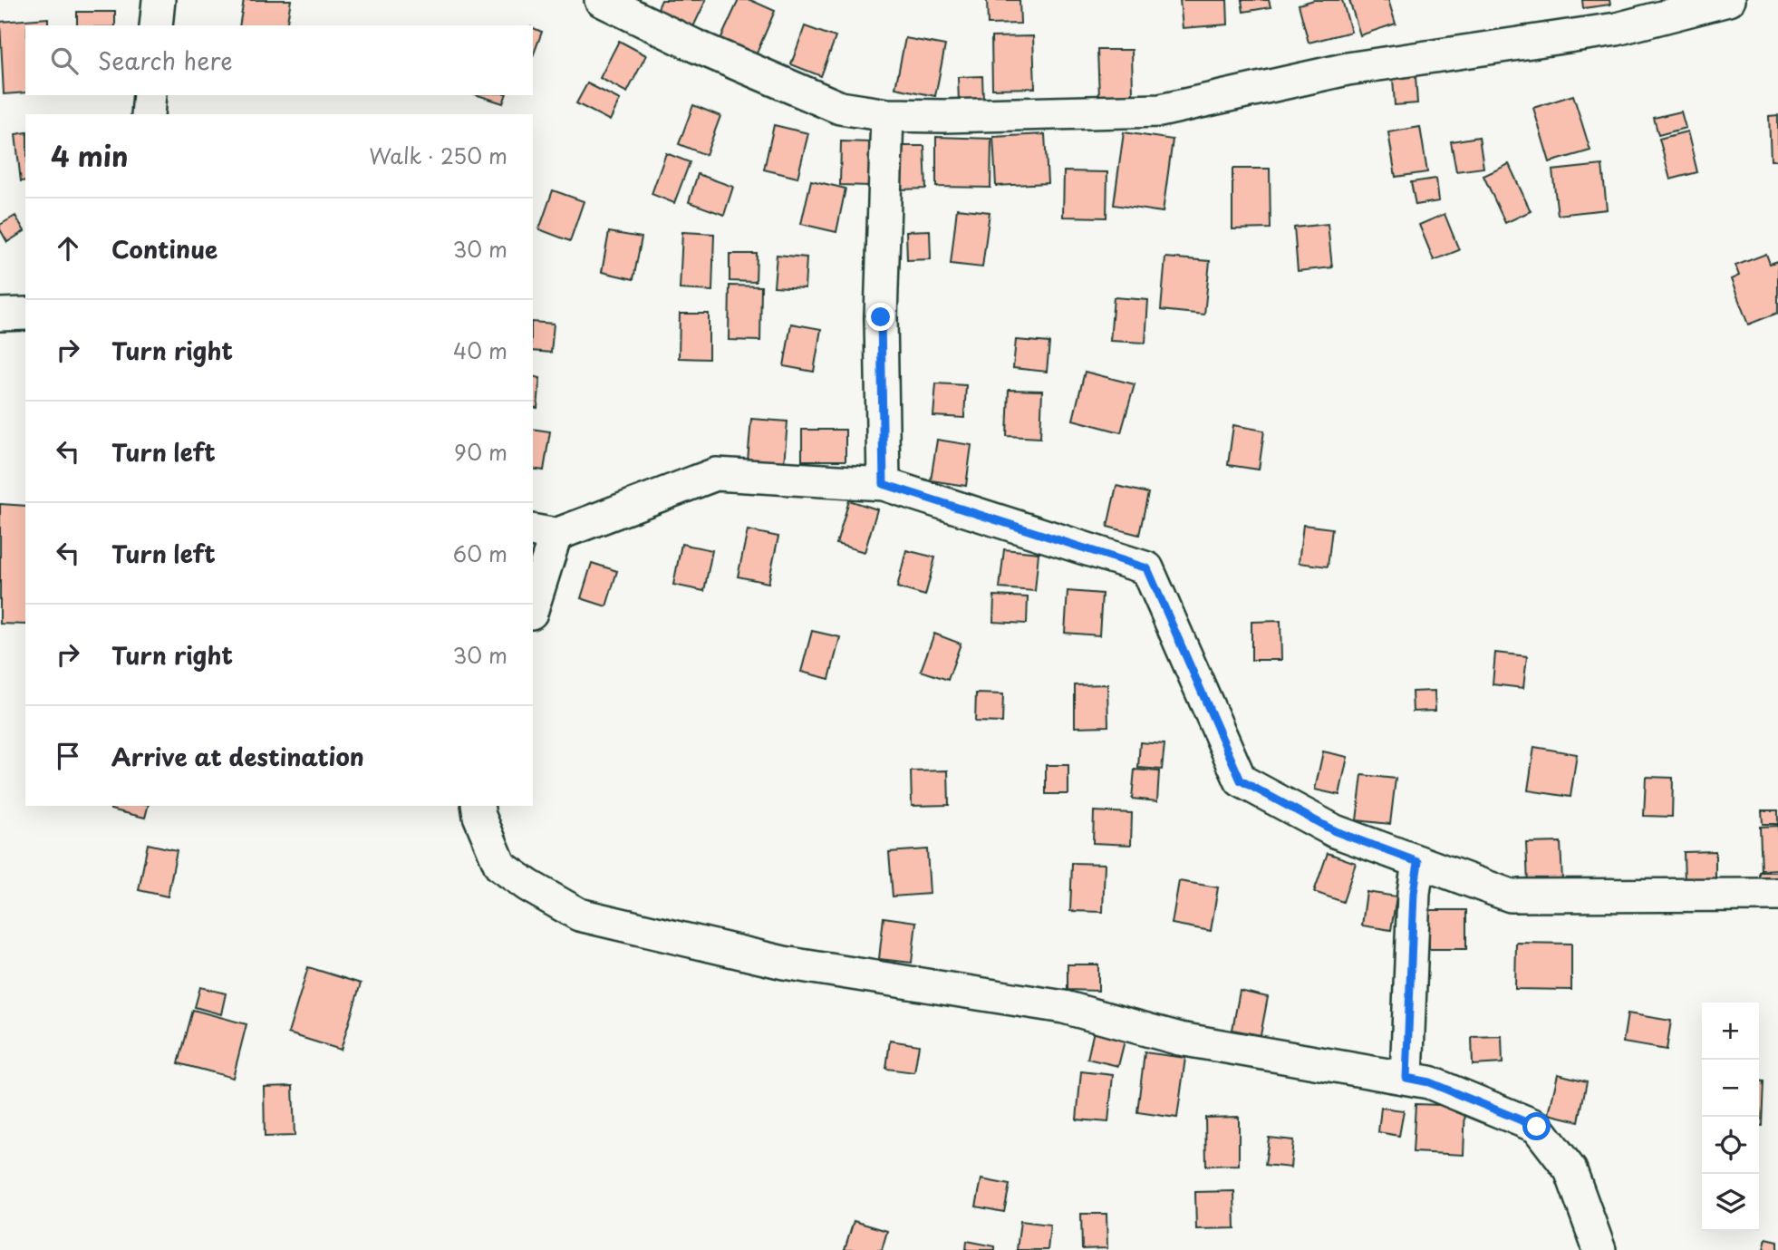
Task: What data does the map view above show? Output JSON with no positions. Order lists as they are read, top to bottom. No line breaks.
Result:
{"page":{"search":"Search here","heading":["4 min","Walk · 250 m"],"list":[["Continue","30 m"],["Turn right","40 m"],["Turn left","90 m"],["Turn left","60 m"],["Turn right","30 m"],"Arrive at destination"],"map_buttons":["+","−"]}}
